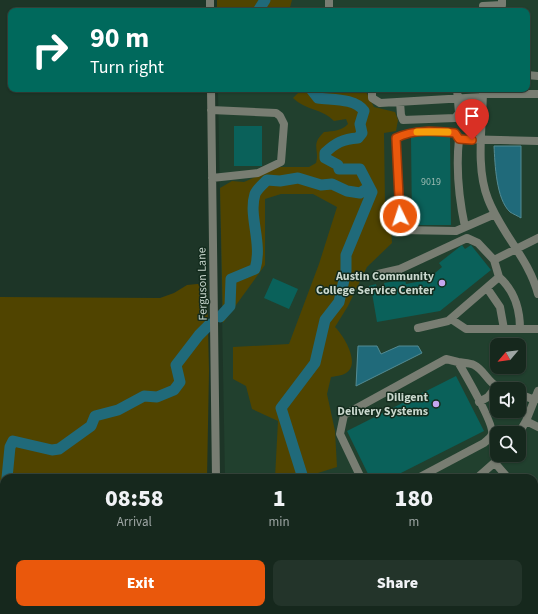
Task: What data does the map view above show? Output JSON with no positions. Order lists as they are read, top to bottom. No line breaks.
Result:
{"streets":{"street":["Ferguson Lane"]},"places":["Austin Community College Service Center","Diligent Delivery Systems"],"house_numbers":["9019"],"north":"bottom left","page":{"turn":["90 m","Turn right"],"eta":["08:58","Arrival","1","min","180","m"],"buttons":["Exit","Share"]}}
